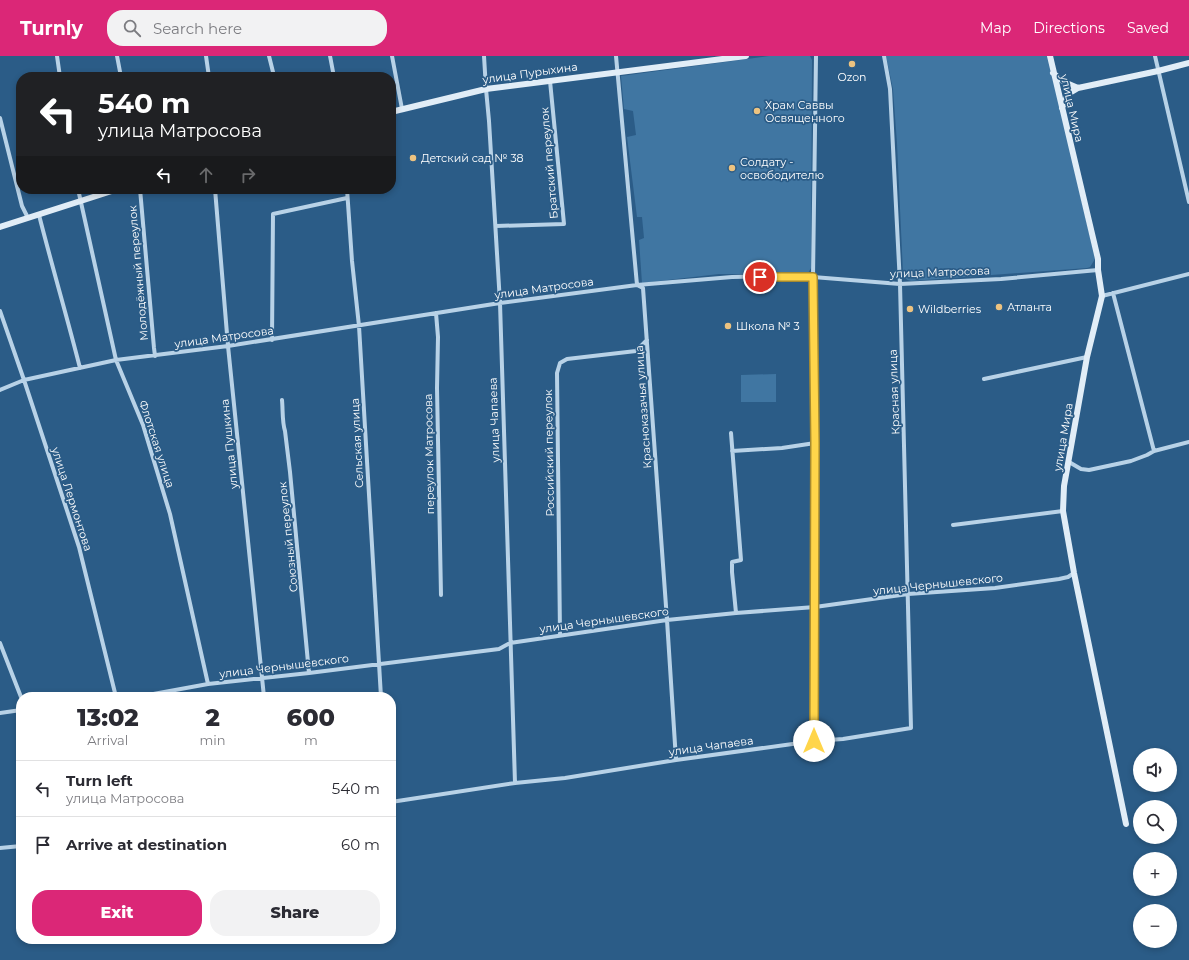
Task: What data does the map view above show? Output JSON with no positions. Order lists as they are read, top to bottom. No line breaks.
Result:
{"streets":{"street":["улица Пурыхина","улица Мира","Братский переулок","улица Матросова","Молодёжный переулок","Красная улица","Красноказачья улица","улица Чапаева","Сельская улица","Флотская улица","улица Пушкина","Российский переулок","переулок Матросова","улица Лермонтова","Союзный переулок","улица Чернышевского"]},"crossings":[["улица Пурыхина","Братский переулок"],["улица Пурыхина","Красноказачья улица"],["улица Пурыхина","улица Чапаева"],["улица Мира","улица Матросова"],["улица Мира","улица Чернышевского"],["Братский переулок","улица Чапаева"],["улица Матросова","Молодёжный переулок"],["улица Матросова","Красная улица"],["улица Матросова","Красноказачья улица"],["улица Матросова","улица Чапаева"],["улица Матросова","Сельская улица"],["улица Матросова","Флотская улица"],["улица Матросова","улица Пушкина"],["улица Матросова","переулок Матросова"],["улица Матросова","улица Лермонтова"],["Красная улица","улица Чапаева"],["Красная улица","улица Чернышевского"],["Красноказачья улица","улица Чапаева"],["Красноказачья улица","Российский переулок"],["Красноказачья улица","улица Чернышевского"],["улица Чапаева","улица Чернышевского"],["Сельская улица","улица Чернышевского"],["Флотская улица","улица Чернышевского"],["улица Пушкина","улица Чернышевского"],["Российский переулок","улица Чернышевского"],["Союзный переулок","улица Чернышевского"]],"places":["Ozon","Храм Саввы Освященного","Детский сад № 38","Солдату - освободителю","Атланта","Wildberries","Школа № 3"],"page":{"header":"Turnly","search":"Search here","nav":["Map","Directions","Saved"],"turn":["540 m","улица Матросова"],"eta":["13:02","Arrival","2","min","600","m"],"map_buttons":["+","−"],"list":[{"name":"Turn left","note":"улица Матросова","value":"540 m"},{"name":"Arrive at destination","value":"60 m"}],"buttons":["Exit","Share"]}}
